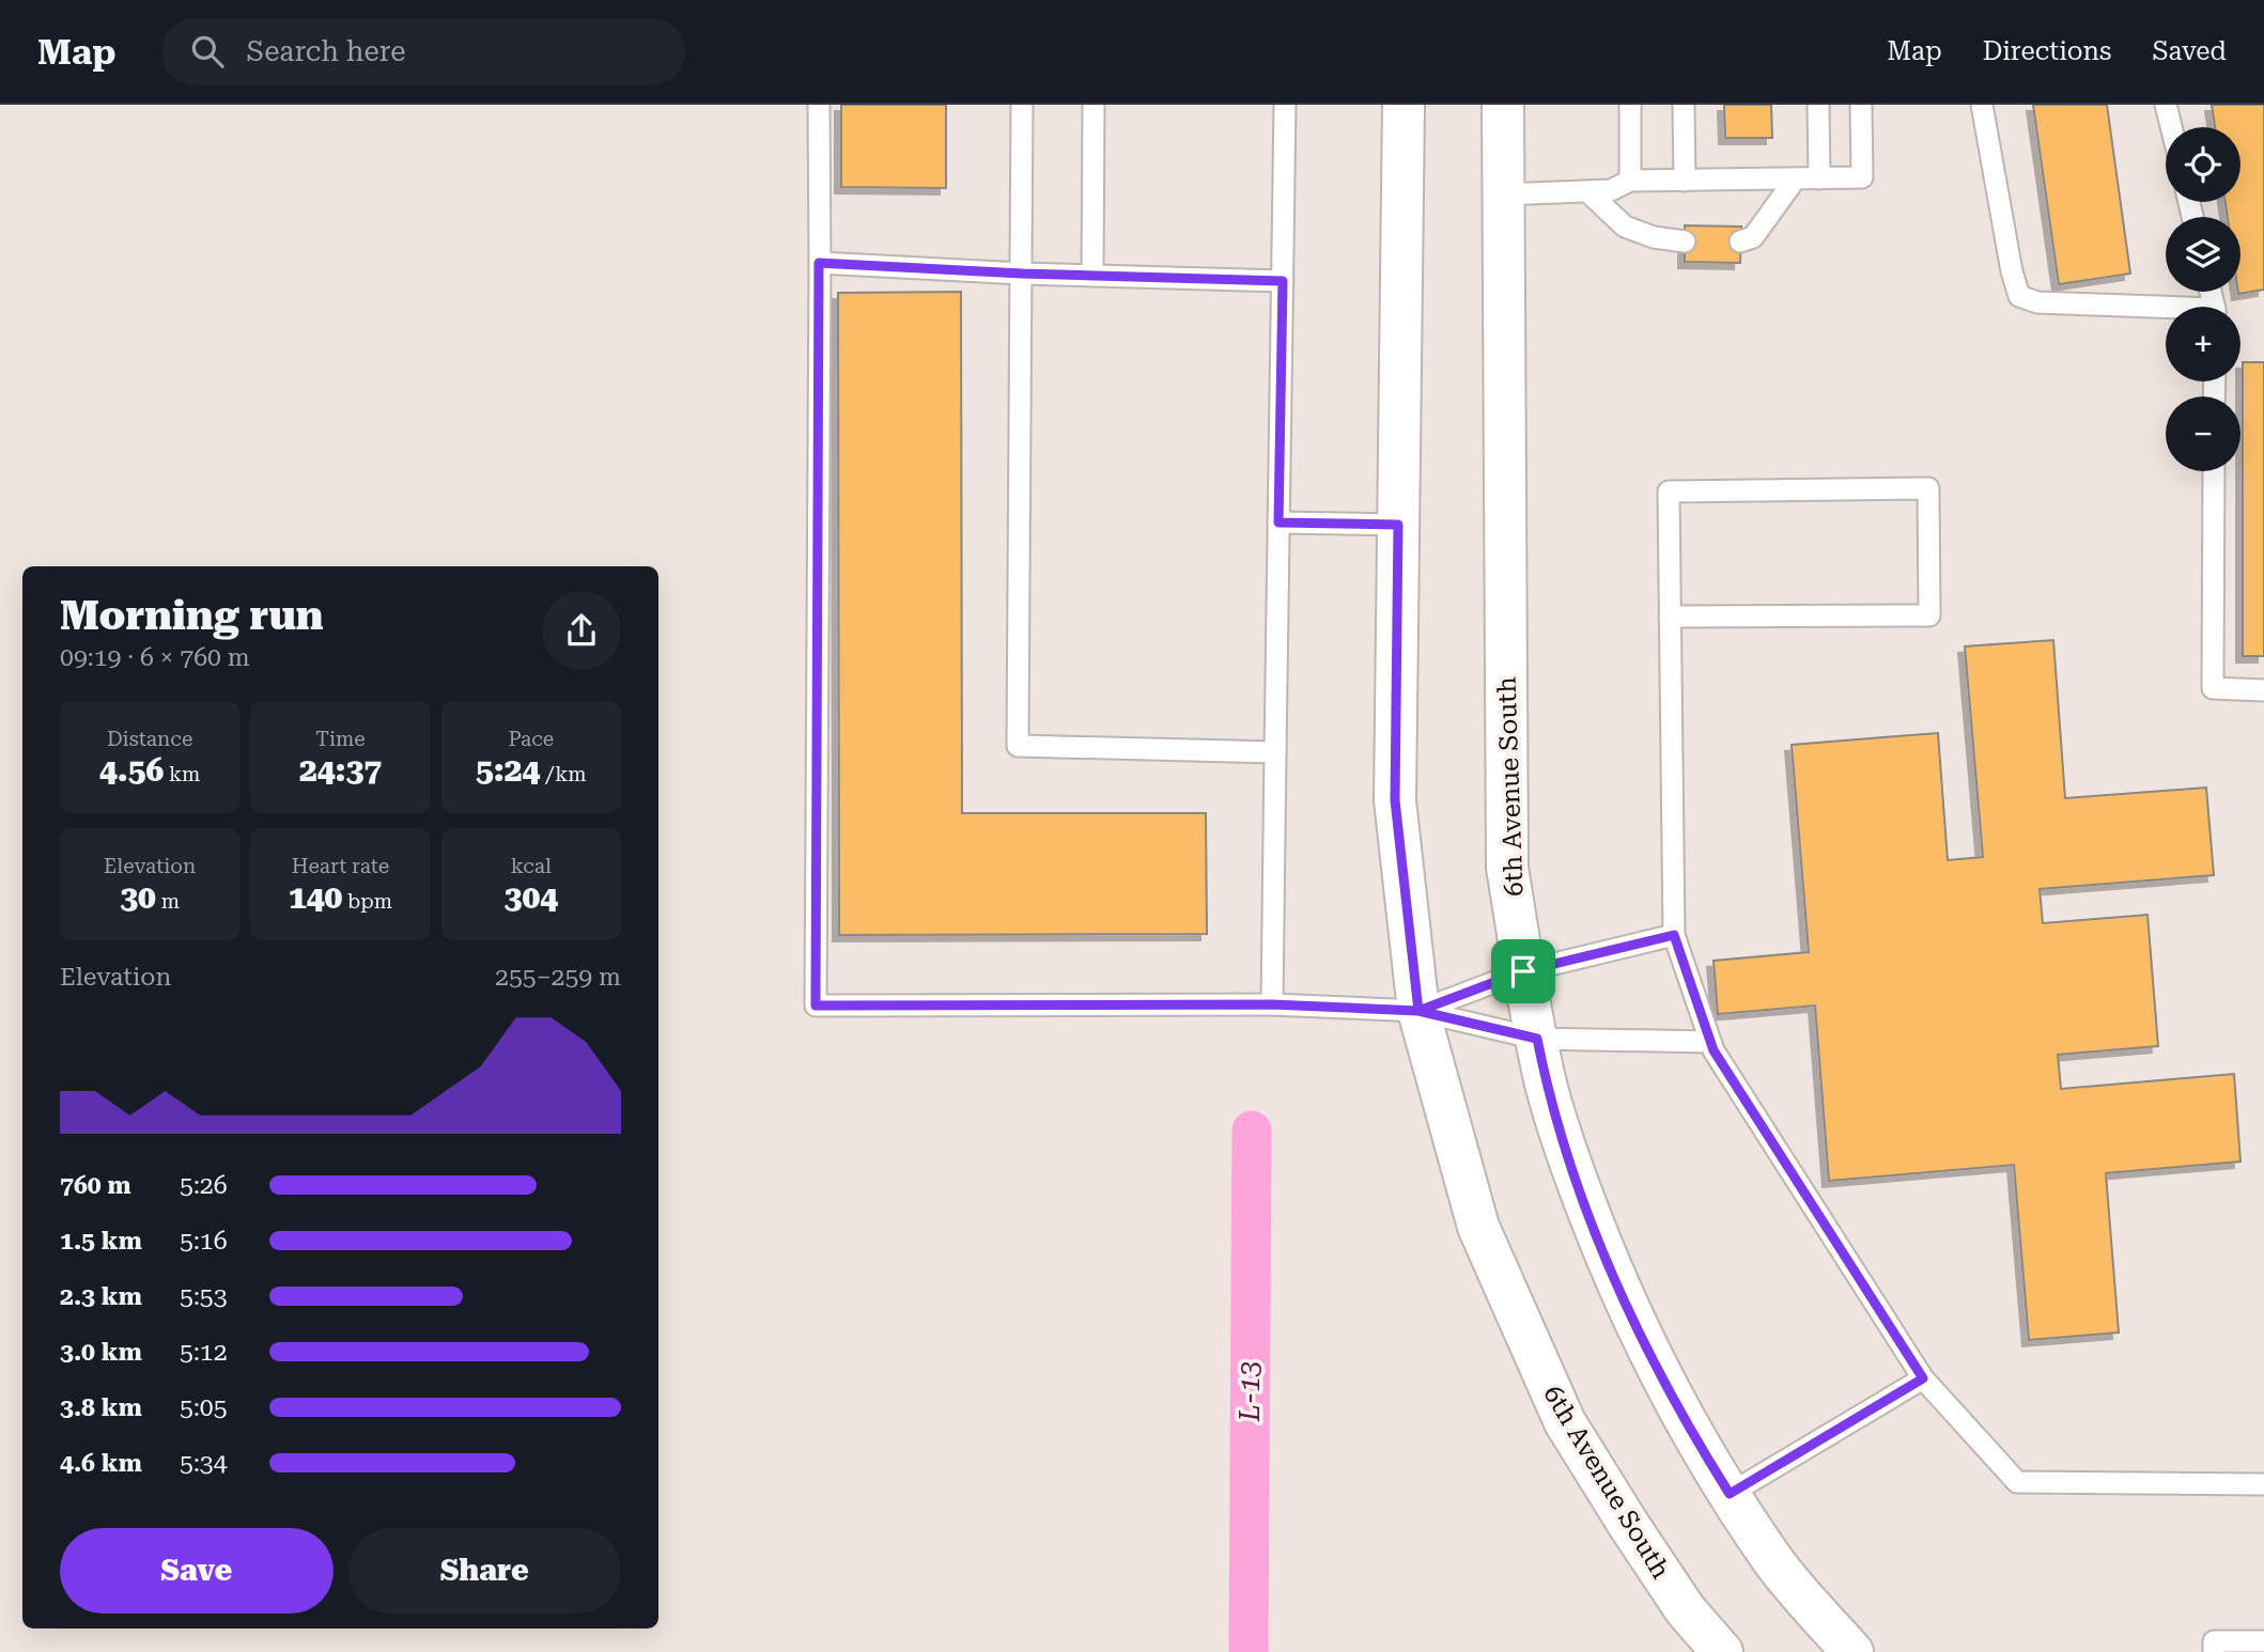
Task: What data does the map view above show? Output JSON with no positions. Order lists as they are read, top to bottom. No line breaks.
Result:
{"streets":{"street":["6th Avenue South"]},"water":["L-13"],"page":{"header":"Map","search":"Search here","nav":["Map","Directions","Saved"],"map_buttons":["+","−"],"heading":["Morning run","09:19 · 6 × 760 m"],"stats":[["Distance","4.56 km"],["Time","24:37"],["Pace","5:24 /km"],["Elevation","30 m"],["Heart rate","140 bpm"],["kcal","304"]],"chart":["Elevation","255–259 m"],"list":[{"name":"760 m","note":"5:26"},{"name":"1.5 km","note":"5:16"},{"name":"2.3 km","note":"5:53"},{"name":"3.0 km","note":"5:12"},{"name":"3.8 km","note":"5:05"},{"name":"4.6 km","note":"5:34"}],"buttons":["Save","Share"]}}
